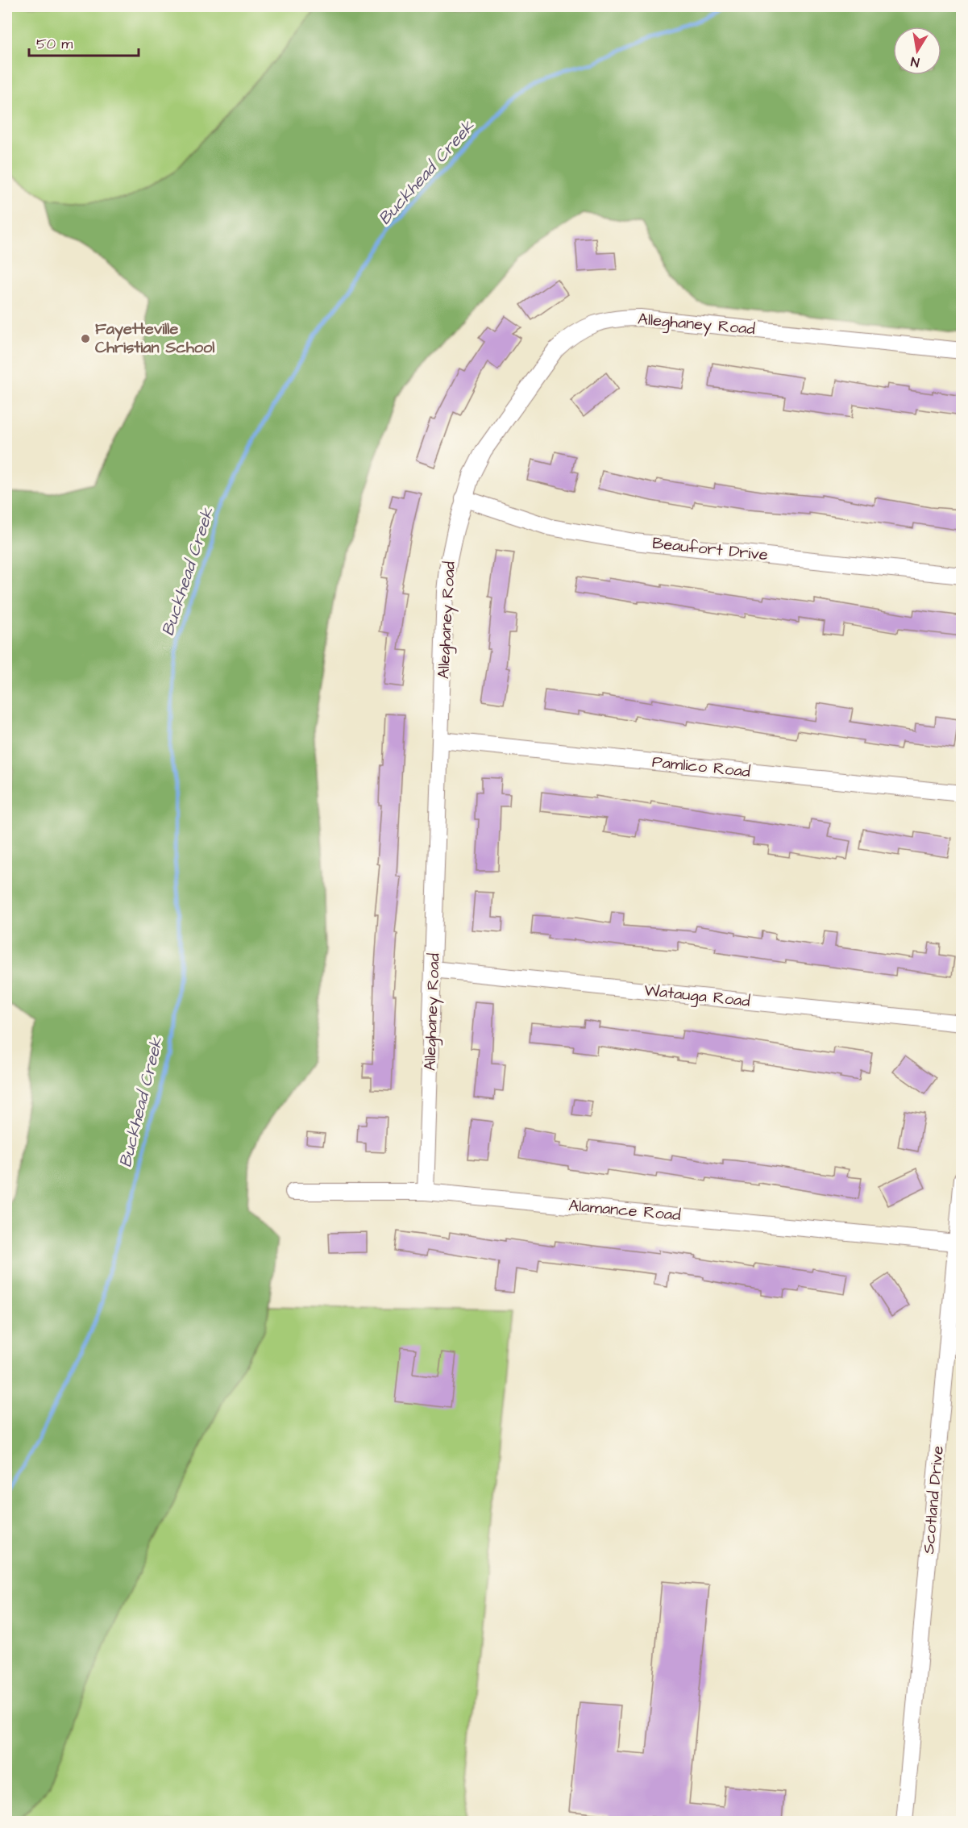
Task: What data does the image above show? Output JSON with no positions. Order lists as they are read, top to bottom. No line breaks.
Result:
{"streets":{"street":["Alleghaney Road","Beaufort Drive","Pamlico Road","Watauga Road","Alamance Road","Scotland Drive"]},"crossings":[["Alleghaney Road","Beaufort Drive"],["Alleghaney Road","Pamlico Road"],["Alleghaney Road","Watauga Road"],["Alleghaney Road","Alamance Road"],["Alamance Road","Scotland Drive"]],"water":["Buckhead Creek"],"places":["Fayetteville Christian School"],"scale_bar":"50 m","north":"bottom"}
